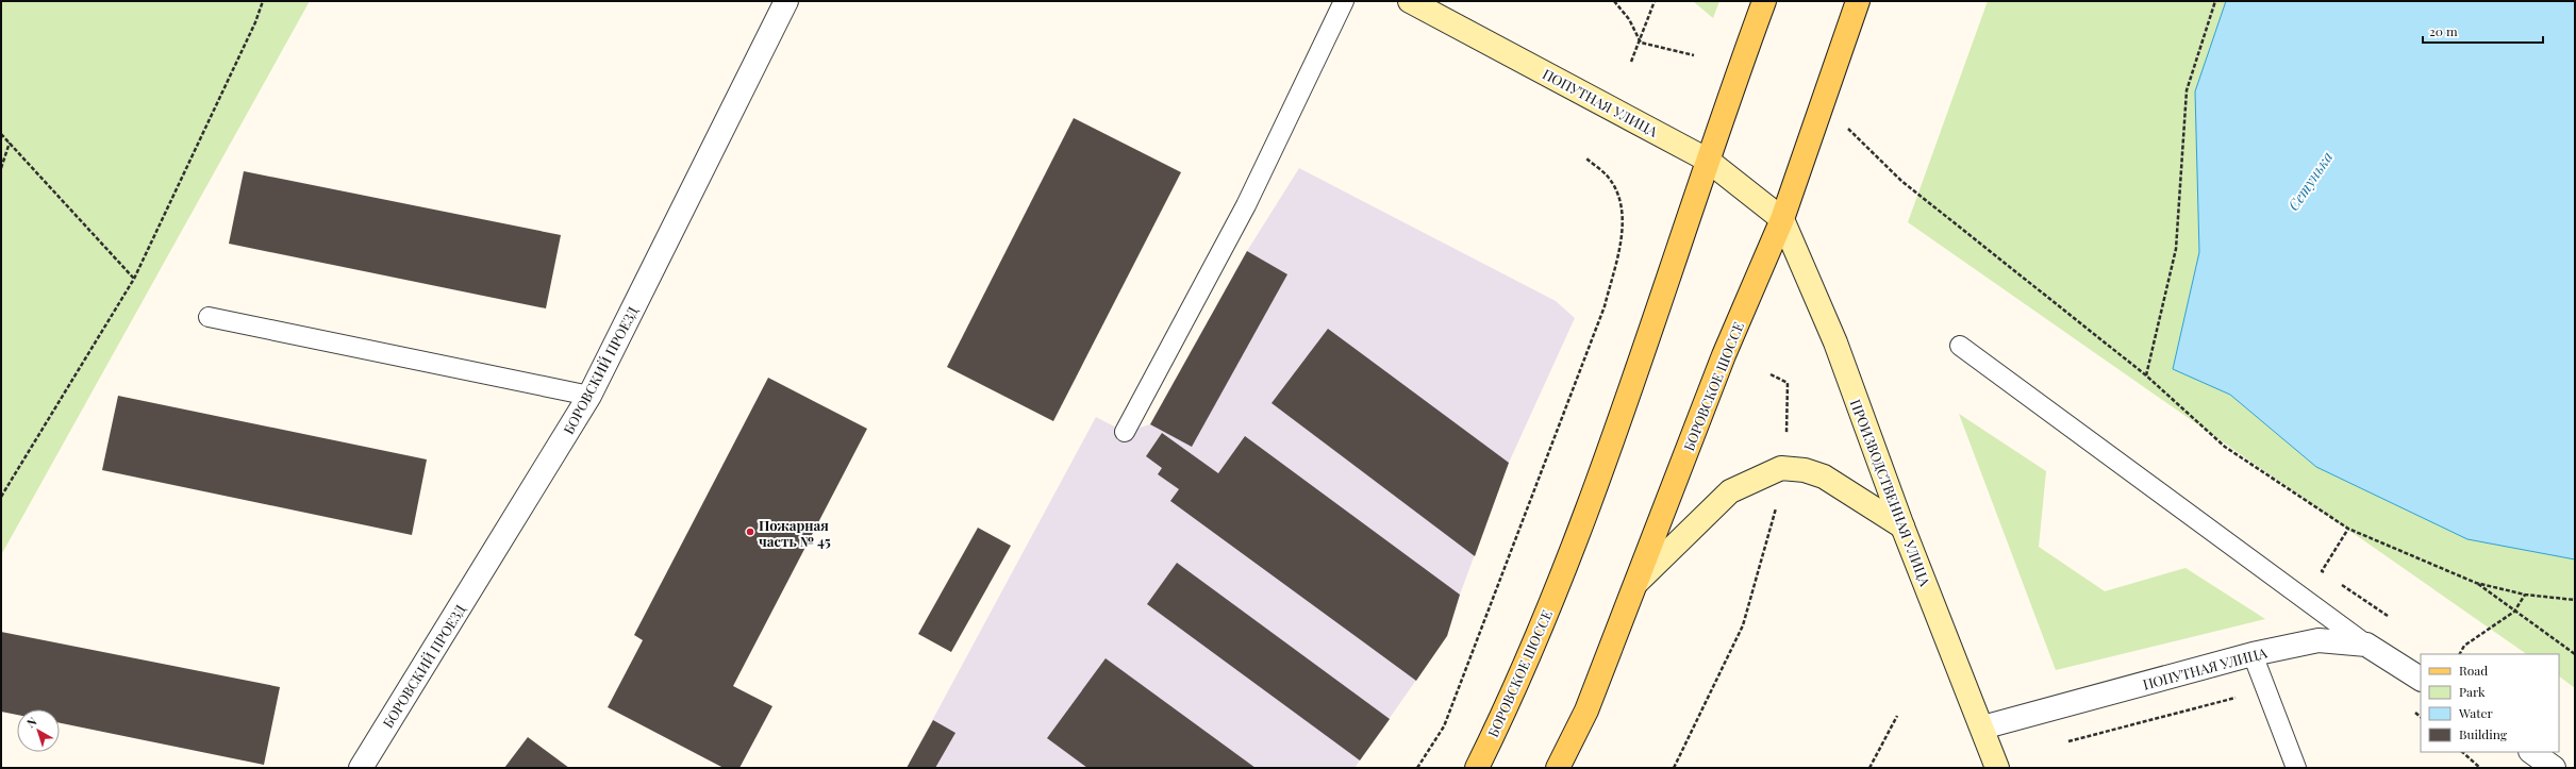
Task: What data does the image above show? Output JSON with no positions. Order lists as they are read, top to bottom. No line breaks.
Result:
{"streets":{"main road":["ПОПУТНАЯ УЛИЦА","БОРОВСКОЕ ШОССЕ","ПРОИЗВОДСТВЕННАЯ УЛИЦА"],"street":["БОРОВСКИЙ ПРОЕЗД"]},"crossings":[["ПОПУТНАЯ УЛИЦА","БОРОВСКОЕ ШОССЕ"],["ПОПУТНАЯ УЛИЦА","ПРОИЗВОДСТВЕННАЯ УЛИЦА"],["БОРОВСКОЕ ШОССЕ","ПРОИЗВОДСТВЕННАЯ УЛИЦА"]],"water":["Сетунька"],"places":["Пожарная часть № 45"],"legend":["Road","Park","Water","Building"],"scale_bar":"20 m","north":"top left"}
